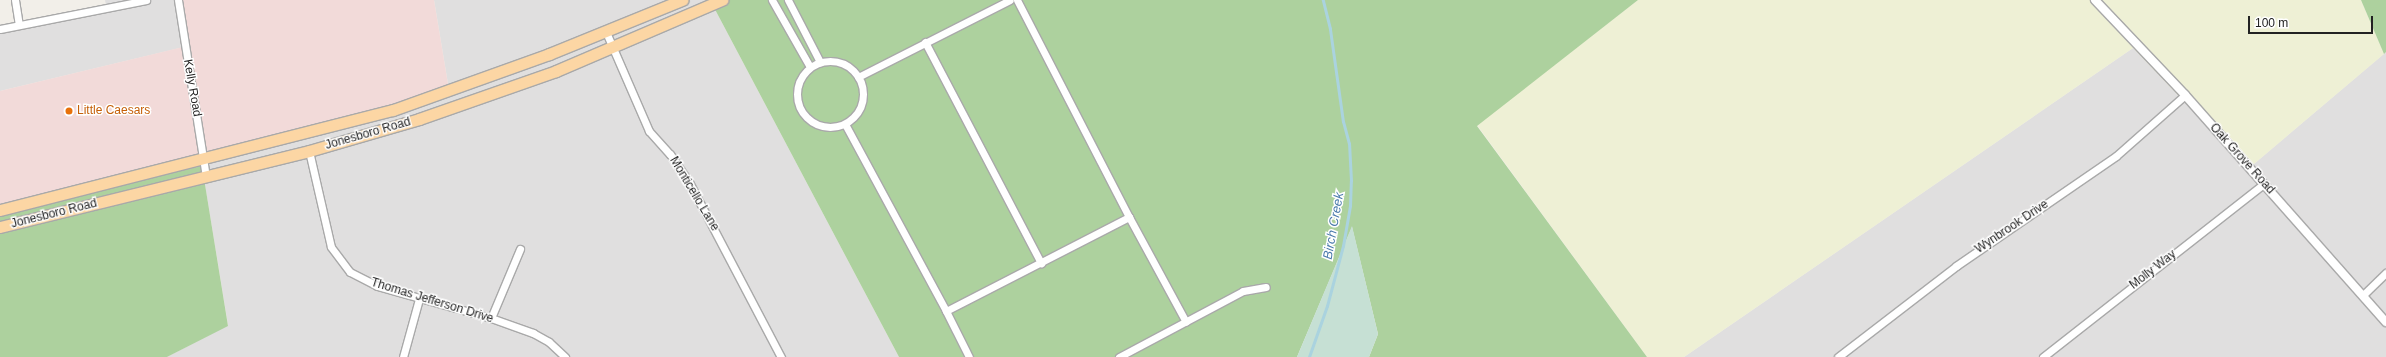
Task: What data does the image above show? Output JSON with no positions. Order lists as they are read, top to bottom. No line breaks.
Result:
{"streets":{"main road":["Jonesboro Road"],"street":["Kelly Road","Oak Grove Road","Monticello Lane","Wynbrook Drive","Molly Way","Thomas Jefferson Drive"]},"crossings":[["Kelly Road","Jonesboro Road"],["Jonesboro Road","Monticello Lane"],["Jonesboro Road","Thomas Jefferson Drive"],["Oak Grove Road","Wynbrook Drive"],["Oak Grove Road","Molly Way"]],"water":["Birch Creek"],"places":["Little Caesars"],"scale_bar":"100 m"}
